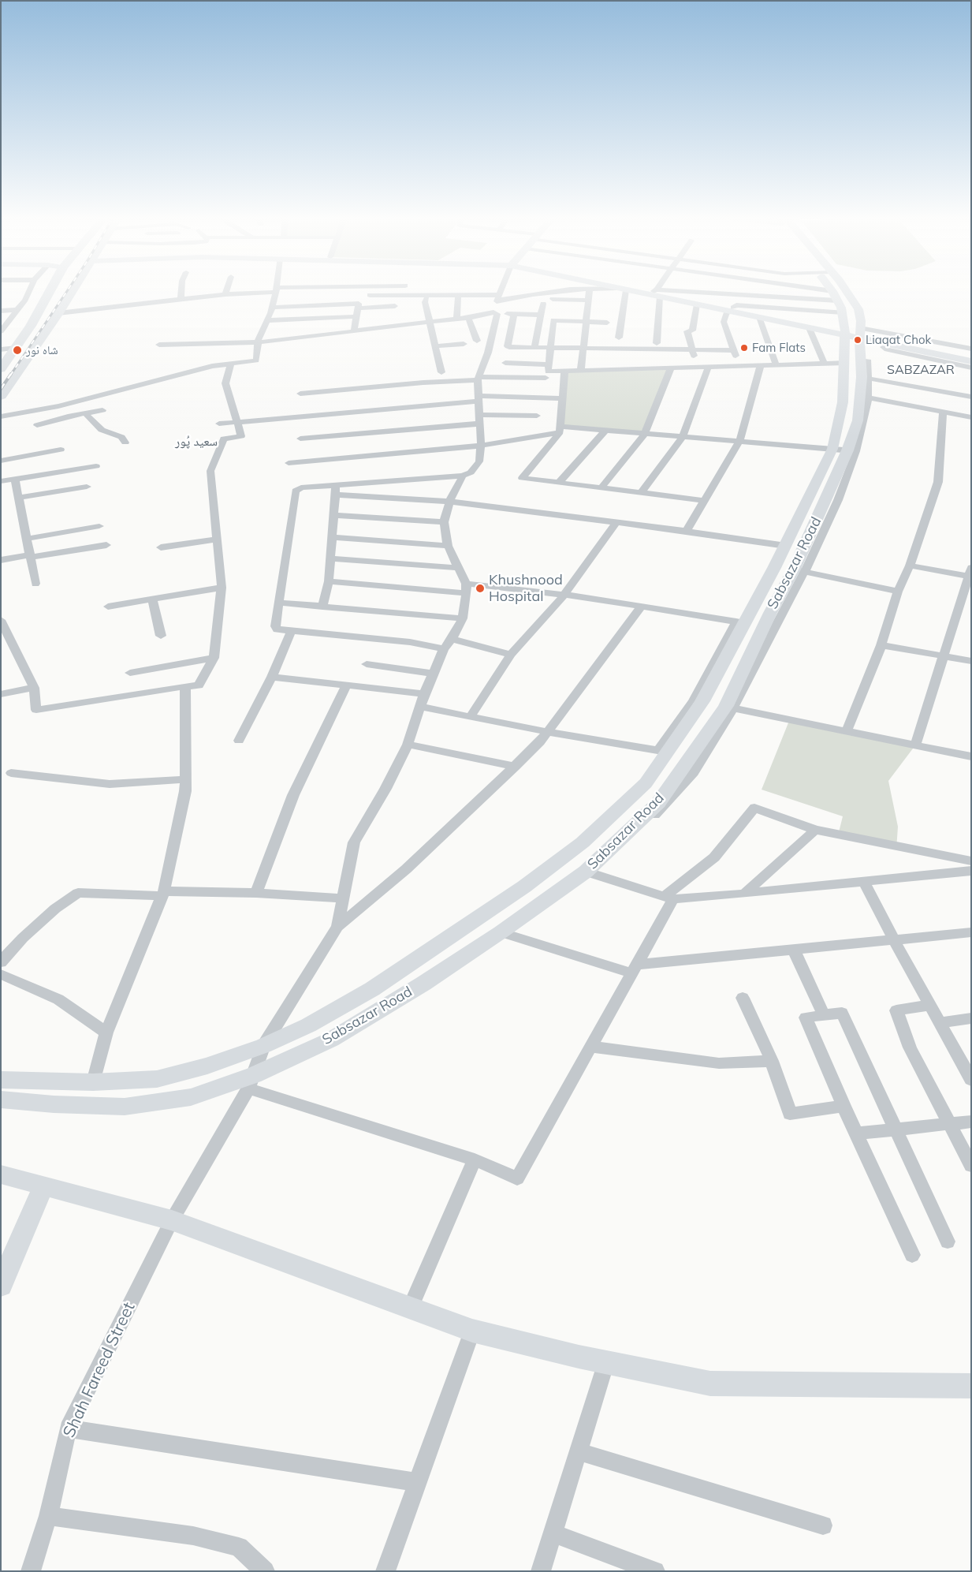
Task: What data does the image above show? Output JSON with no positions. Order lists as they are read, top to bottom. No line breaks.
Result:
{"streets":{"main road":["Sabsazar Road"],"street":["Shah Fareed Street"]},"crossings":[["Sabsazar Road","Shah Fareed Street"]],"districts":["SABZAZAR","سعید پُور"],"places":["Liaqat Chok","Fam Flats","شاہ نور","Khushnood Hospital"]}
